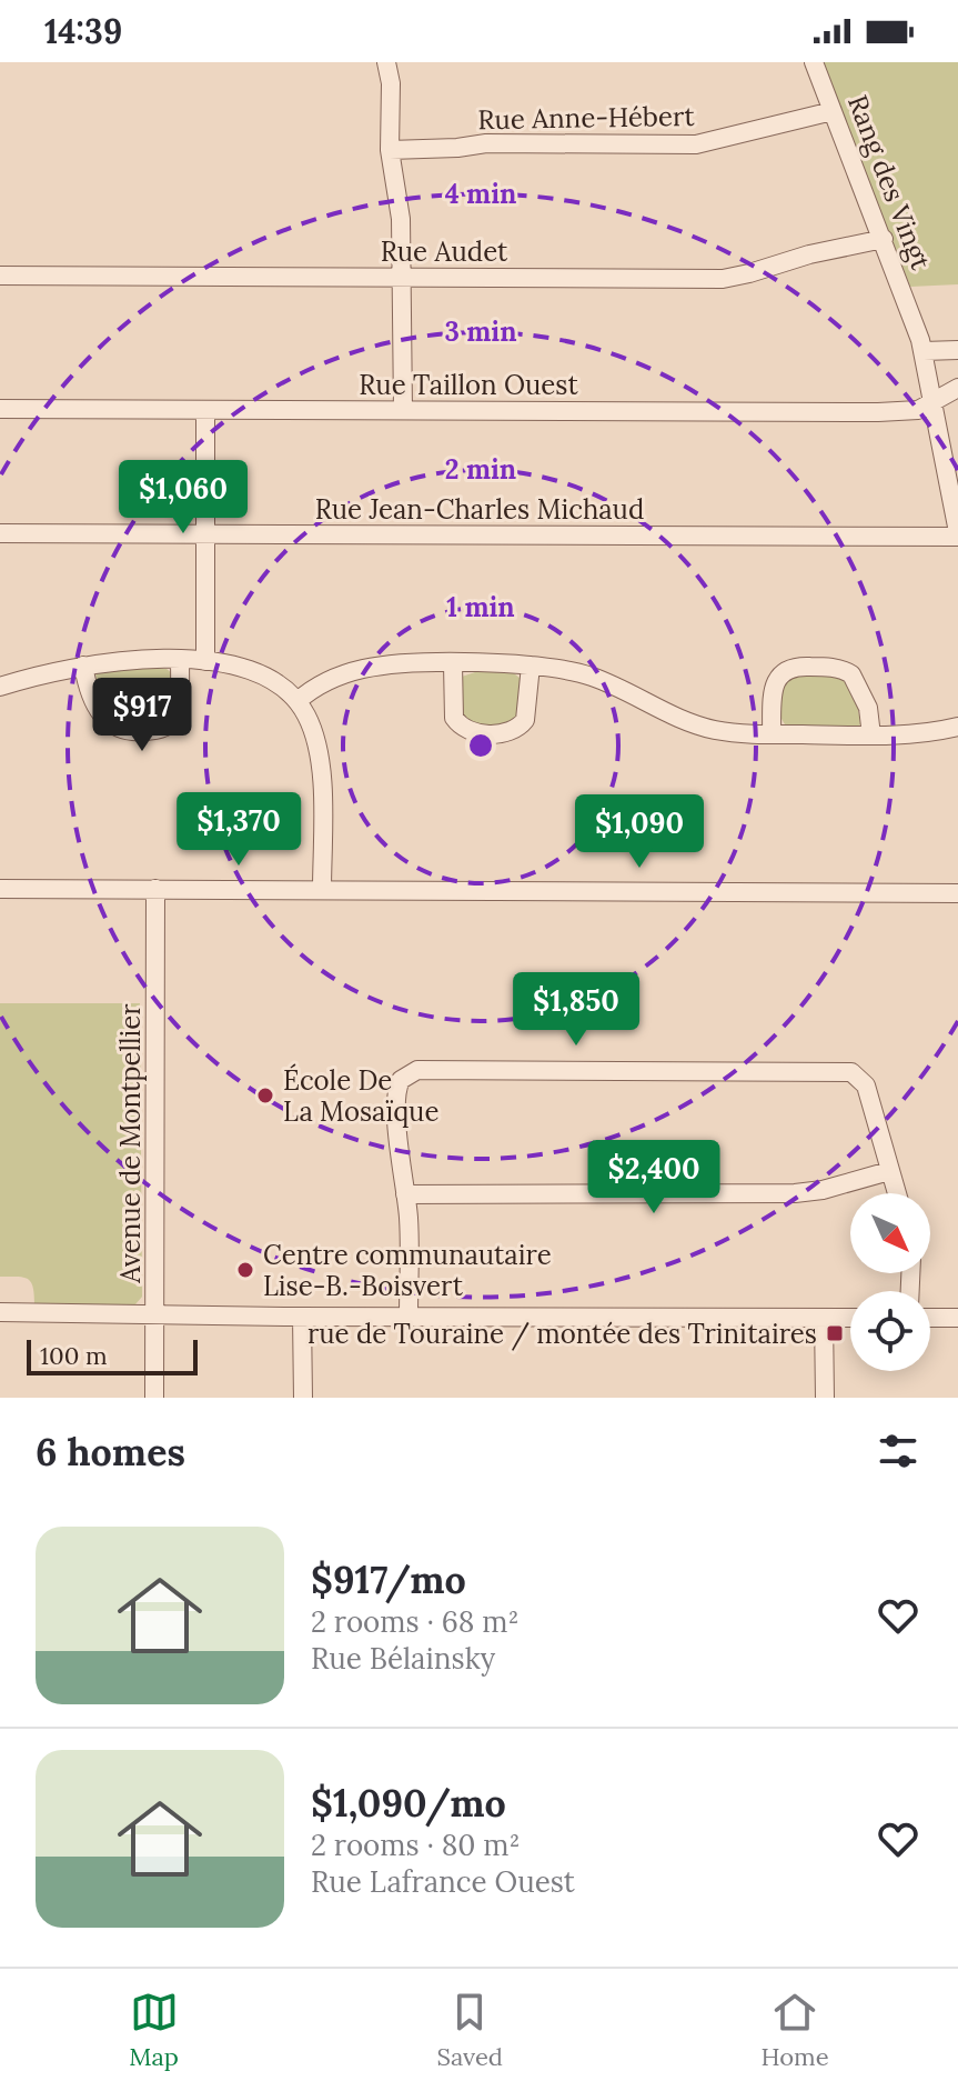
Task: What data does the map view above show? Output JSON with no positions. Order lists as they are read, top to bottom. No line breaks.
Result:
{"streets":{"street":["Rue Anne-Hébert","Rang des Vingt","Rue Audet","Rue Taillon Ouest","Rue Jean-Charles Michaud","Avenue de Montpellier"]},"crossings":[["Rue Anne-Hébert","Rang des Vingt"],["Rang des Vingt","Rue Audet"],["Rang des Vingt","Rue Taillon Ouest"],["Rang des Vingt","Rue Jean-Charles Michaud"]],"places":{"other":["École De La Mosaïque","Centre communautaire Lise-B.-Boisvert"],"transit":["rue de Touraine / montée des Trinitaires"]},"scale_bar":"100 m","north":"bottom right","page":{"status":"14:39","price":["$1,060","$917","$1,370","$1,090","$1,850","$2,400"],"scale":"100 m","heading":"6 homes","list":[{"name":"$917/mo","note":"2 rooms · 68 m² · Rue Bélainsky"},{"name":"$1,090/mo","note":"2 rooms · 80 m² · Rue Lafrance Ouest"}],"tabs":["Map","Saved","Home"]},"rings":["4 min","3 min","2 min","1 min"]}
